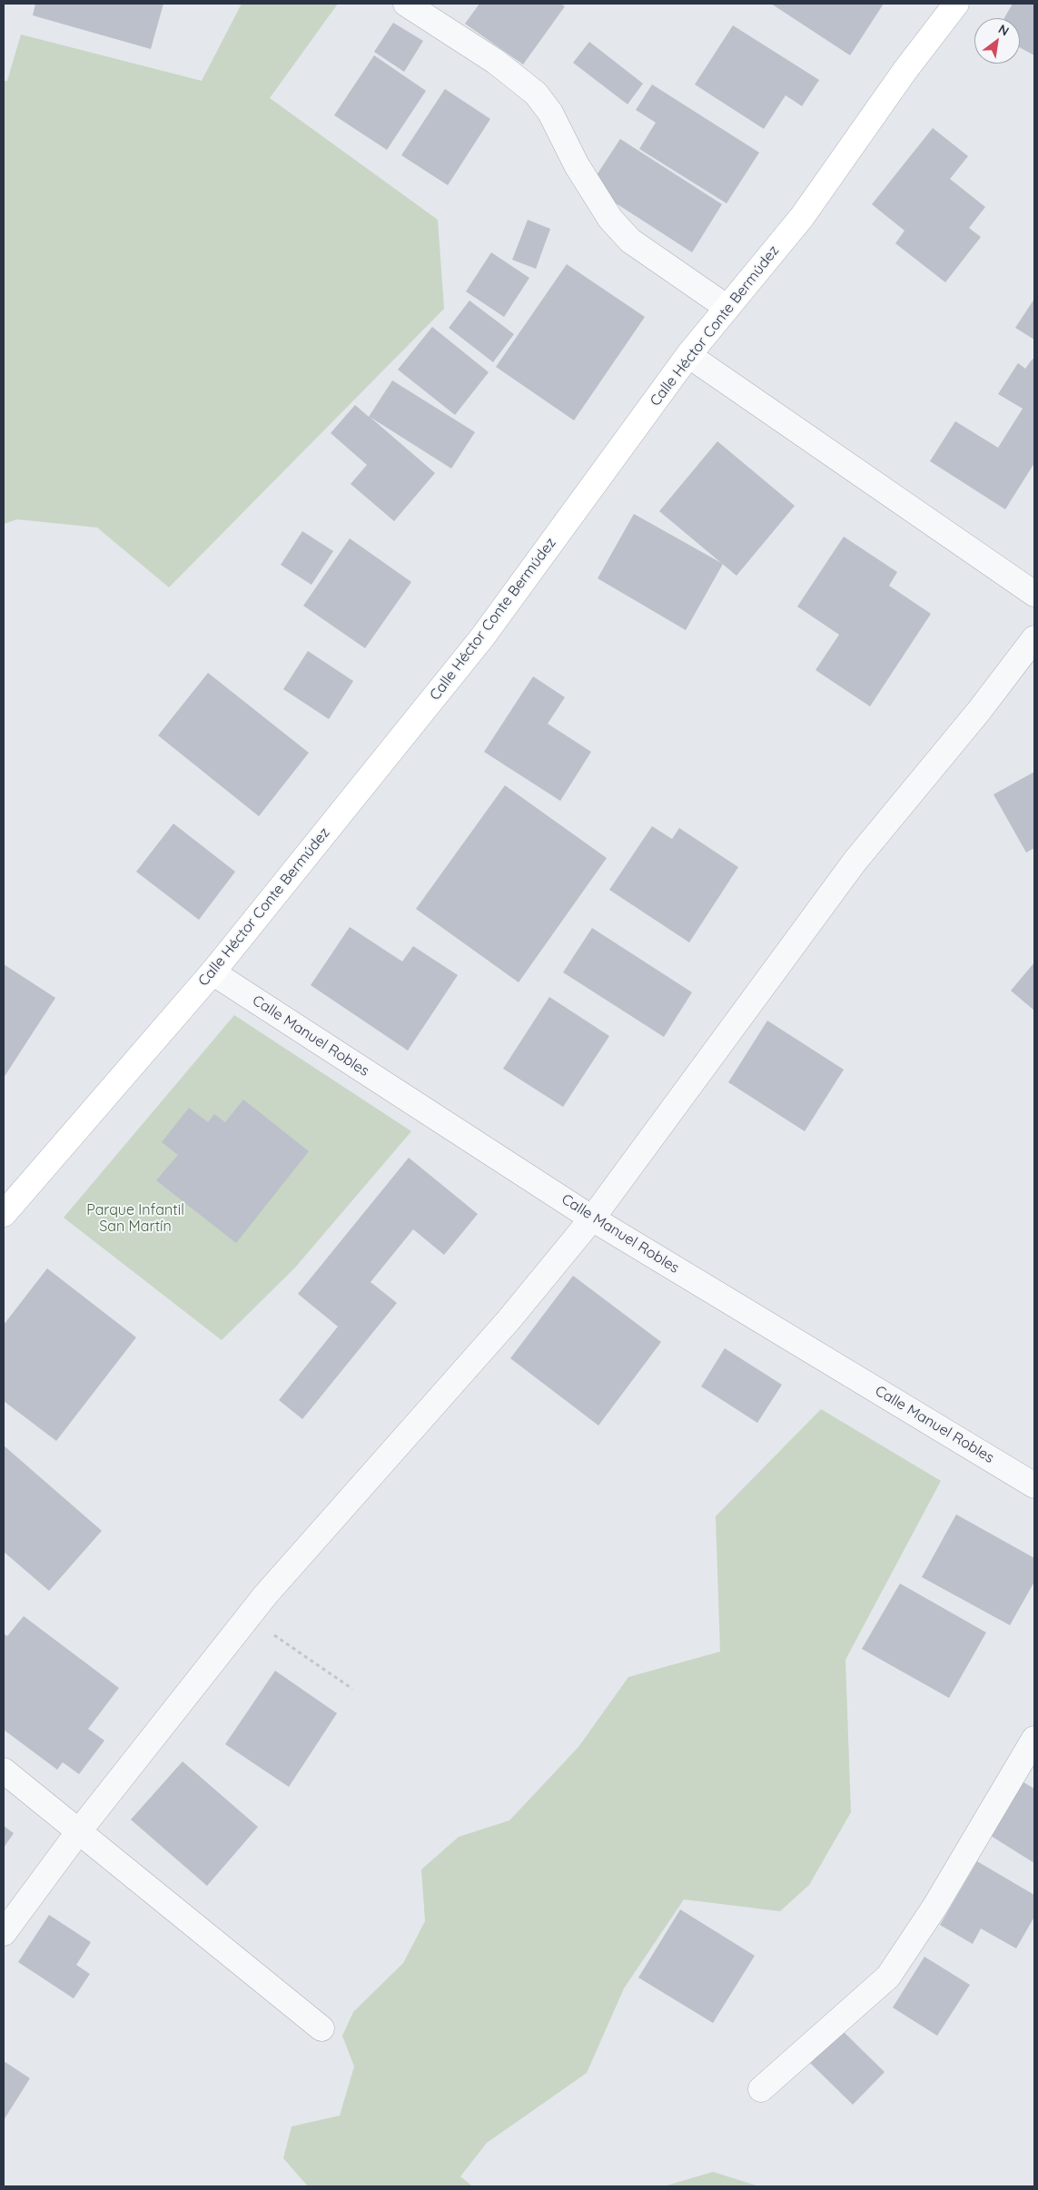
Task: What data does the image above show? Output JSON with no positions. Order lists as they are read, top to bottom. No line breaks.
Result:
{"streets":{"street":["Calle Héctor Conte Bermúdez","Calle Manuel Robles"]},"crossings":[["Calle Héctor Conte Bermúdez","Calle Manuel Robles"]],"parks":["Parque Infantil San Martín"],"north":"top right"}
